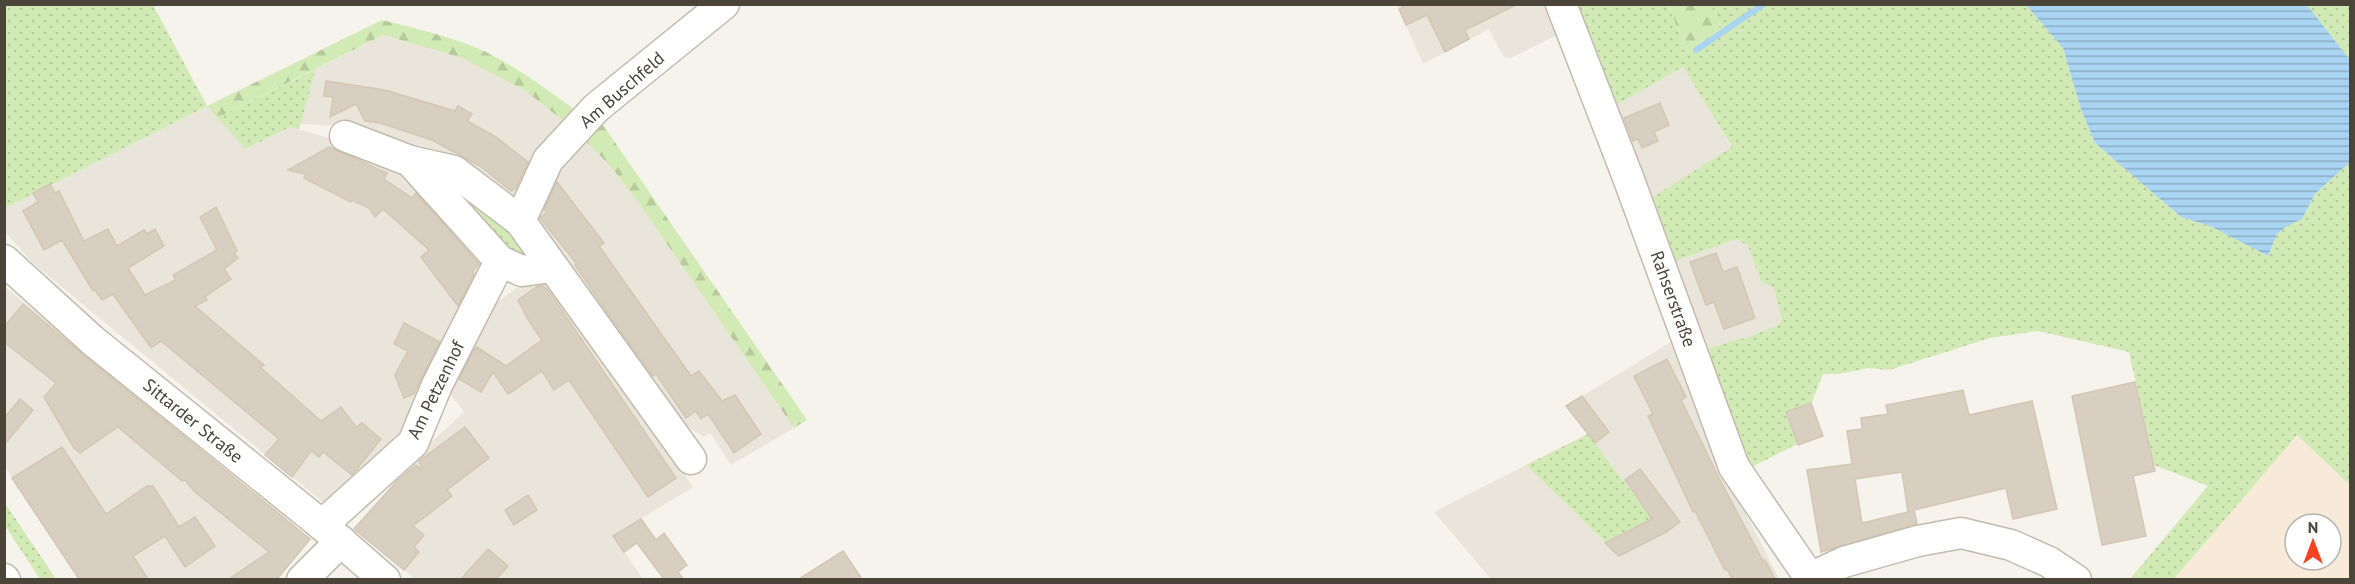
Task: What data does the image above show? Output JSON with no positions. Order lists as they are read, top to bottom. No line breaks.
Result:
{"streets":{"street":["Am Buschfeld","Rahserstraße","Am Petzenhof","Sittarder Straße"]},"crossings":[["Am Petzenhof","Sittarder Straße"]],"north":"top"}
